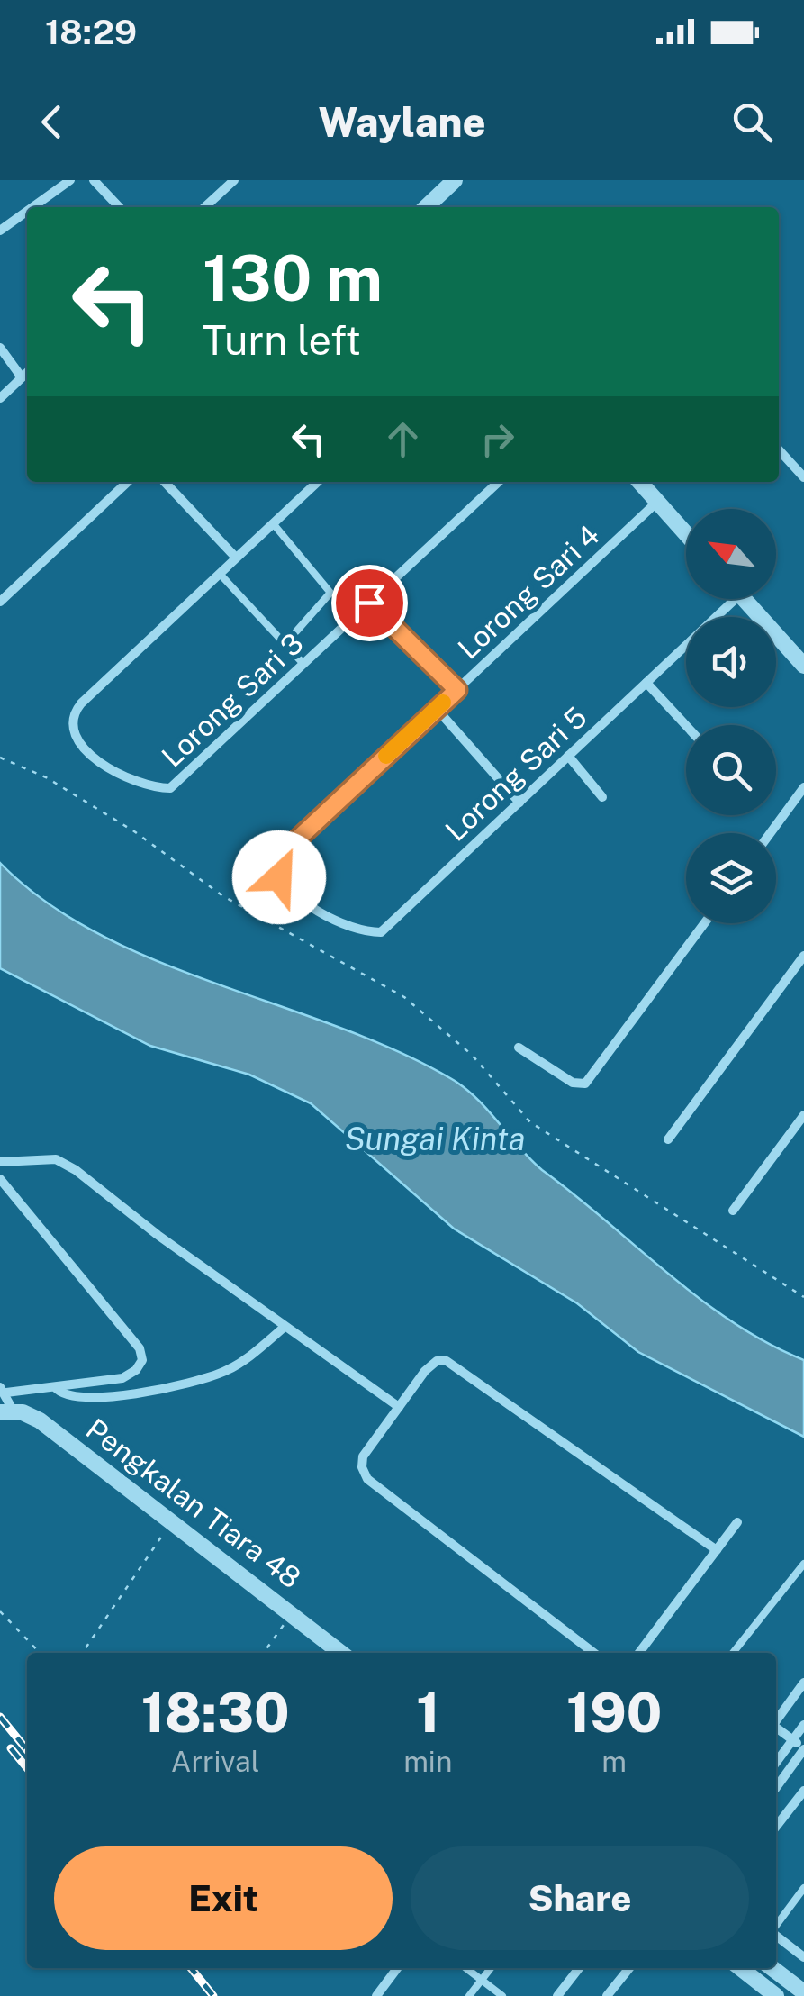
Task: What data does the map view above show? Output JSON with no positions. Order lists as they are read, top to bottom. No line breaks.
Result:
{"streets":{"street":["Lorong Sari 4","Lorong Sari 3","Lorong Sari 5","Pengkalan Tiara 48"]},"crossings":[["Lorong Sari 4","Lorong Sari 5"]],"water":["Sungai Kinta"],"north":"top left","page":{"status":"18:29","header":"Waylane","turn":["130 m","Turn left"],"eta":["18:30","Arrival","1","min","190","m"],"buttons":["Exit","Share"]}}
